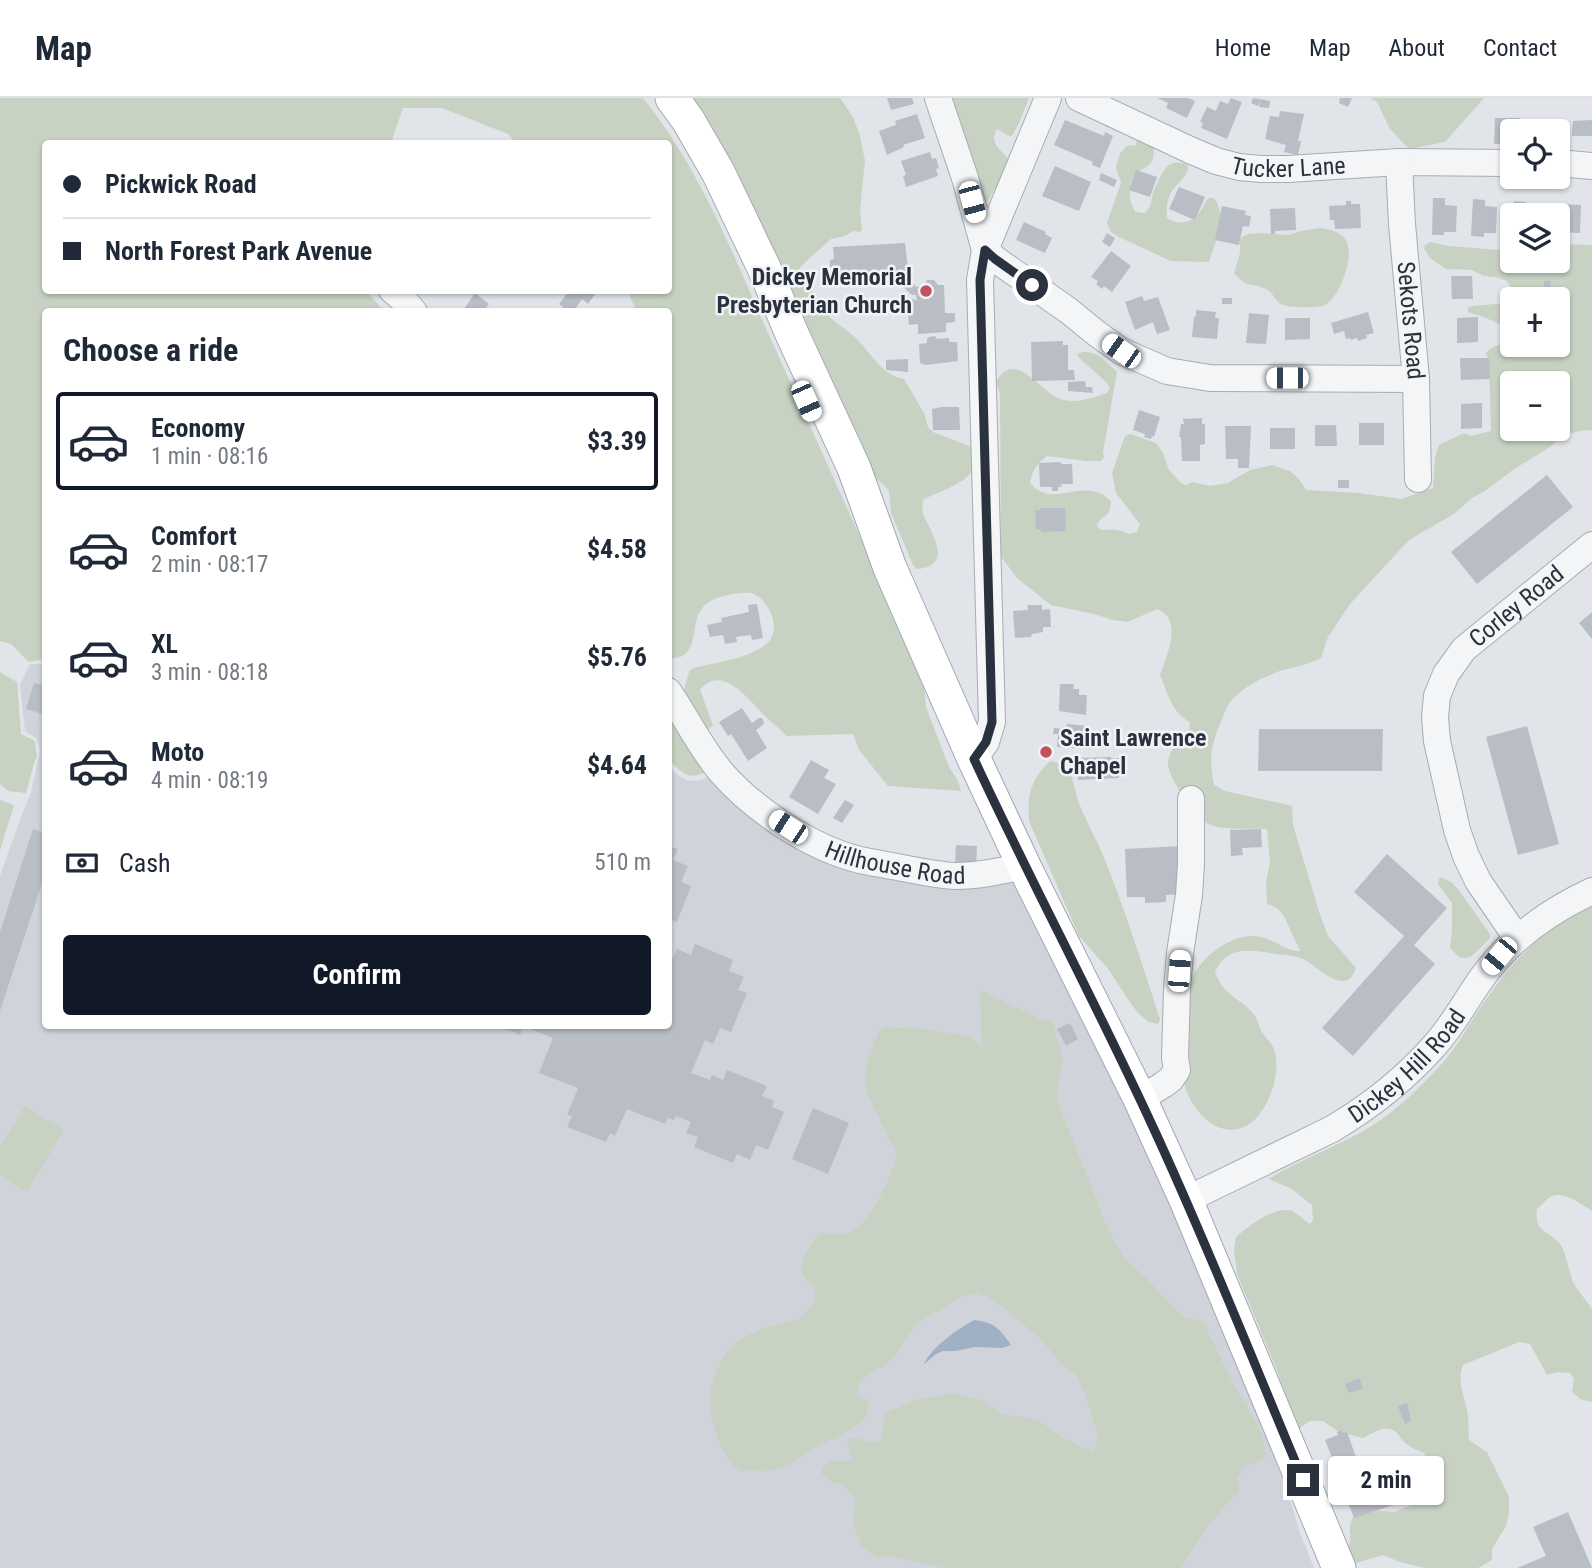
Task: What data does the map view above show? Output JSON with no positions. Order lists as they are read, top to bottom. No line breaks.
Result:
{"streets":{"street":["Tucker Lane","Sekots Road","Corley Road","Hillhouse Road","Dickey Hill Road"]},"crossings":[["Tucker Lane","Sekots Road"],["Corley Road","Dickey Hill Road"]],"places":["Dickey Memorial Presbyterian Church","Saint Lawrence Chapel"],"page":{"header":"Map","nav":["Home","Map","About","Contact"],"map_buttons":["+","−"],"banner":["Pickwick Road","North Forest Park Avenue"],"heading":"Choose a ride","list":[{"name":"Economy","note":"1 min · 08:16","value":"$3.39"},{"name":"Comfort","note":"2 min · 08:17","value":"$4.58"},{"name":"XL","note":"3 min · 08:18","value":"$5.76"},{"name":"Moto","note":"4 min · 08:19","value":"$4.64"}],"pay":["Cash","510 m"],"buttons":"Confirm","bubble":"2 min"}}
